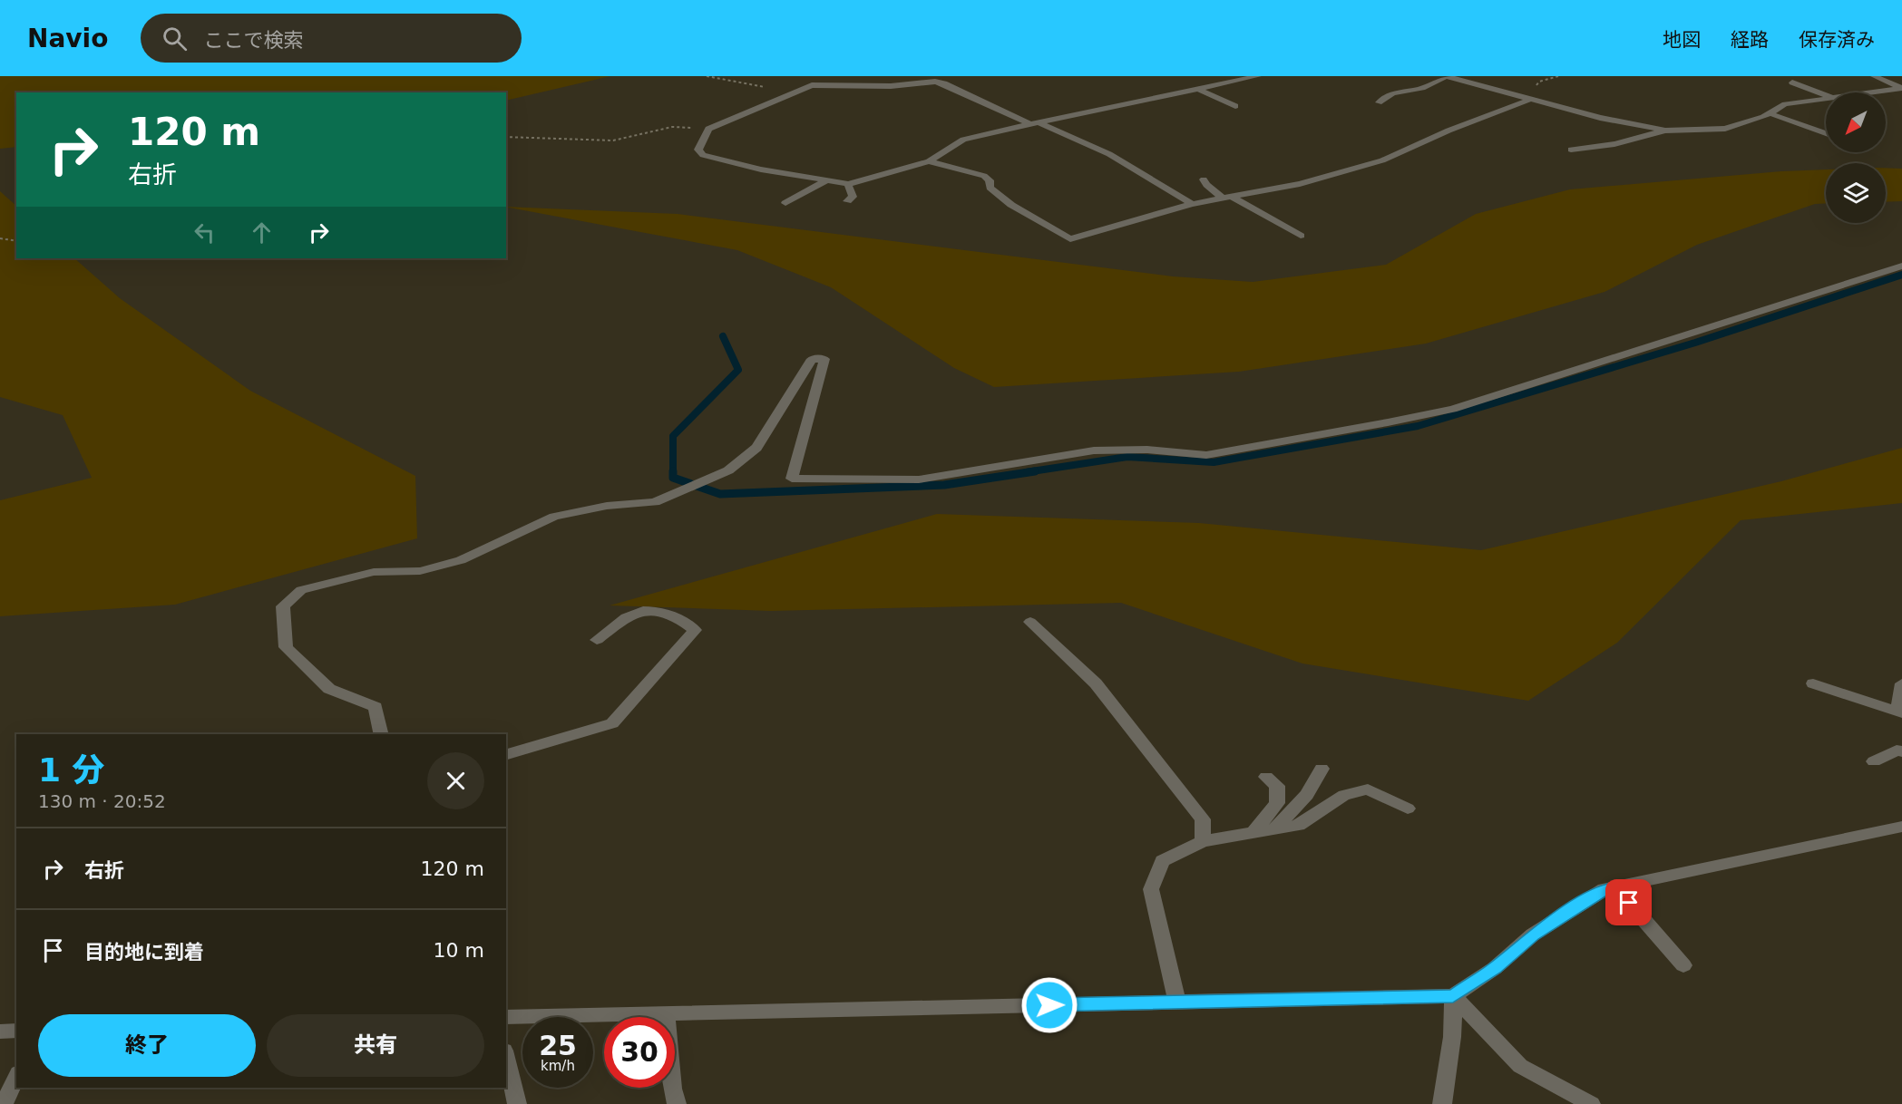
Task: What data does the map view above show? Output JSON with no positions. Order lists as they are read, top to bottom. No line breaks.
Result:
{"north":"bottom left","page":{"header":"Navio","search":"ここで検索","nav":["地図","経路","保存済み"],"turn":["120 m","右折"],"heading":["1 分","130 m · 20:52"],"list":[{"name":"右折","value":"120 m"},{"name":"目的地に到着","value":"10 m"}],"buttons":["終了","共有"],"speed":"25 km/h","limit":"30"}}
